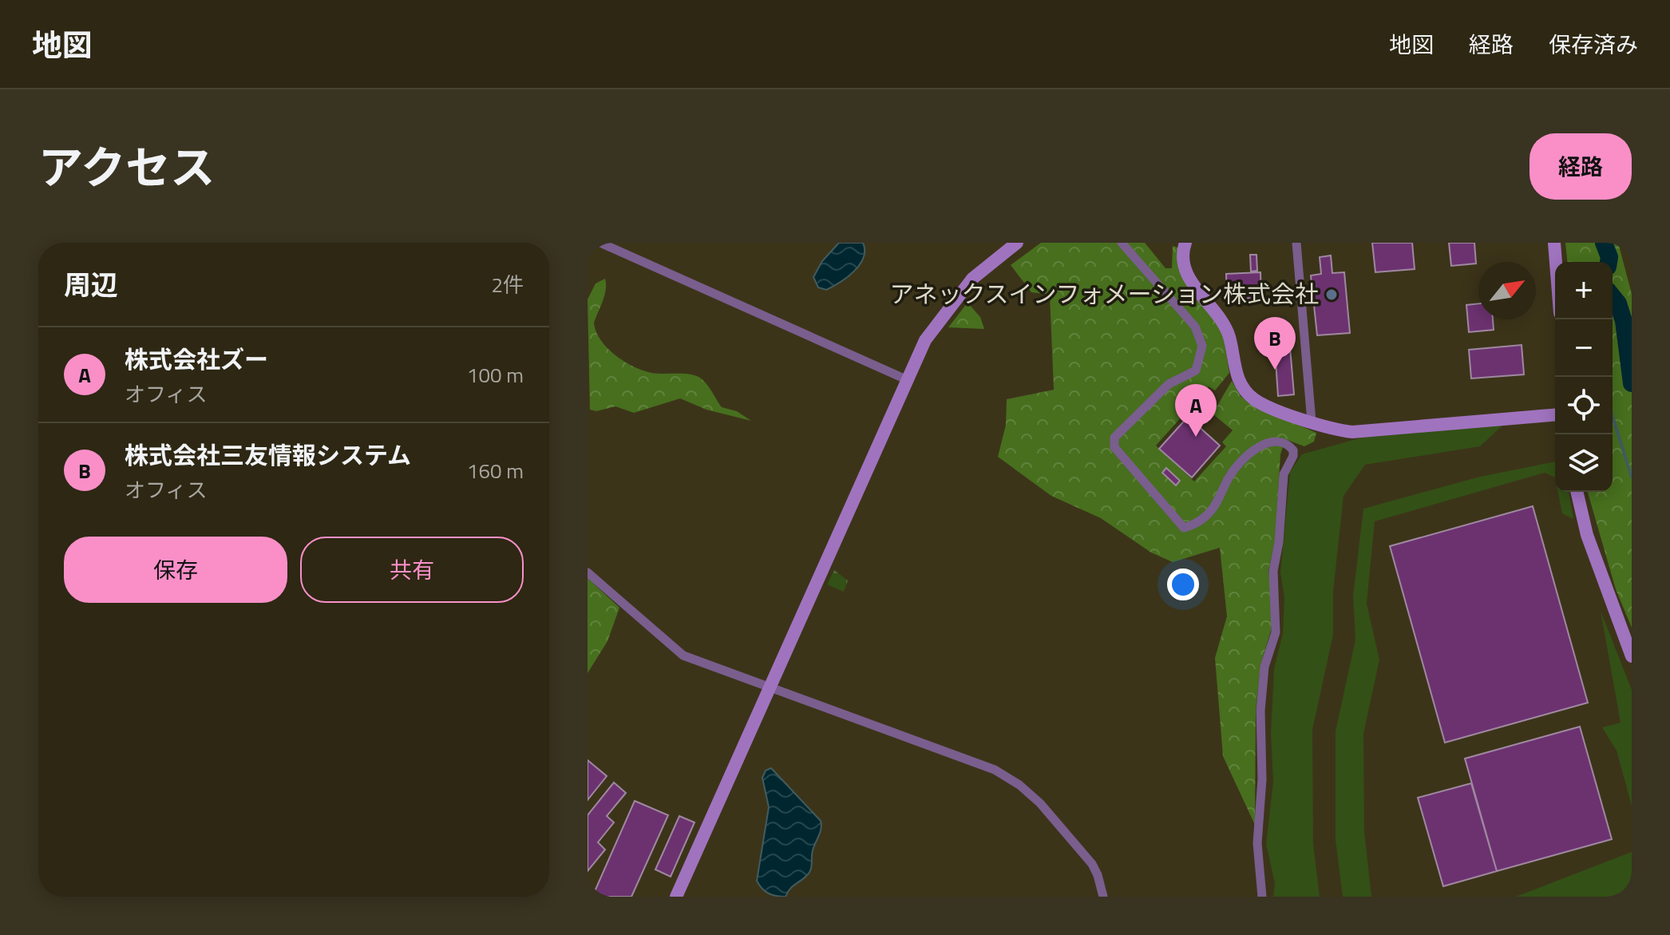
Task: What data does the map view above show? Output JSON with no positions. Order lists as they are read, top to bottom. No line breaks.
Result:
{"places":["アネックスインフォメーション株式会社"],"north":"top right","page":{"header":"地図","nav":["地図","経路","保存済み"],"title":"アクセス","buttons":["経路",["保存","共有"]],"heading":["周辺","2件"],"map_buttons":["+","−"],"pins":["B","A"],"list":[{"mark":"A","name":"株式会社ズー","note":"オフィス","value":"100 m"},{"mark":"B","name":"株式会社三友情報システム","note":"オフィス","value":"160 m"}]}}
